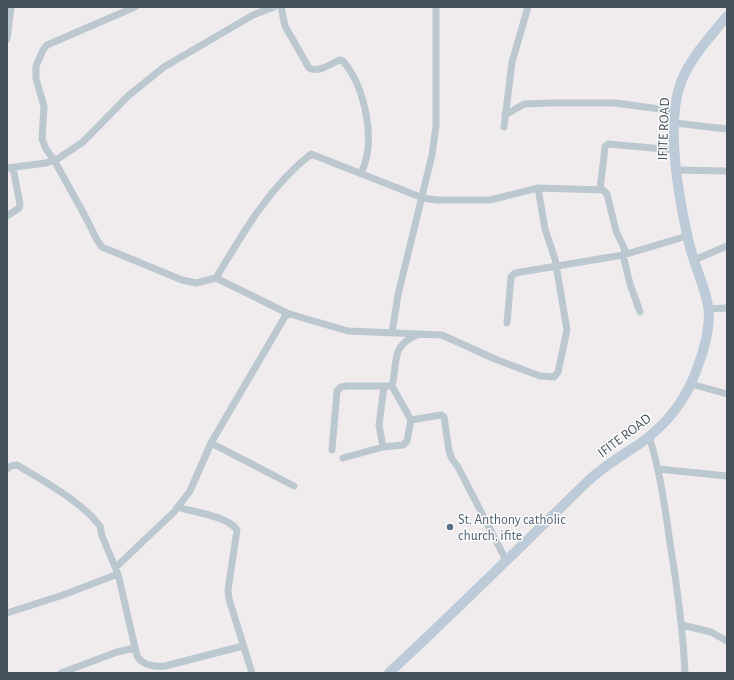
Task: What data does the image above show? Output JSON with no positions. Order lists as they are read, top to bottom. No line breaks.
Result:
{"streets":{"street":["IFITE ROAD"]},"places":["St. Anthony catholic church, ifite"]}
